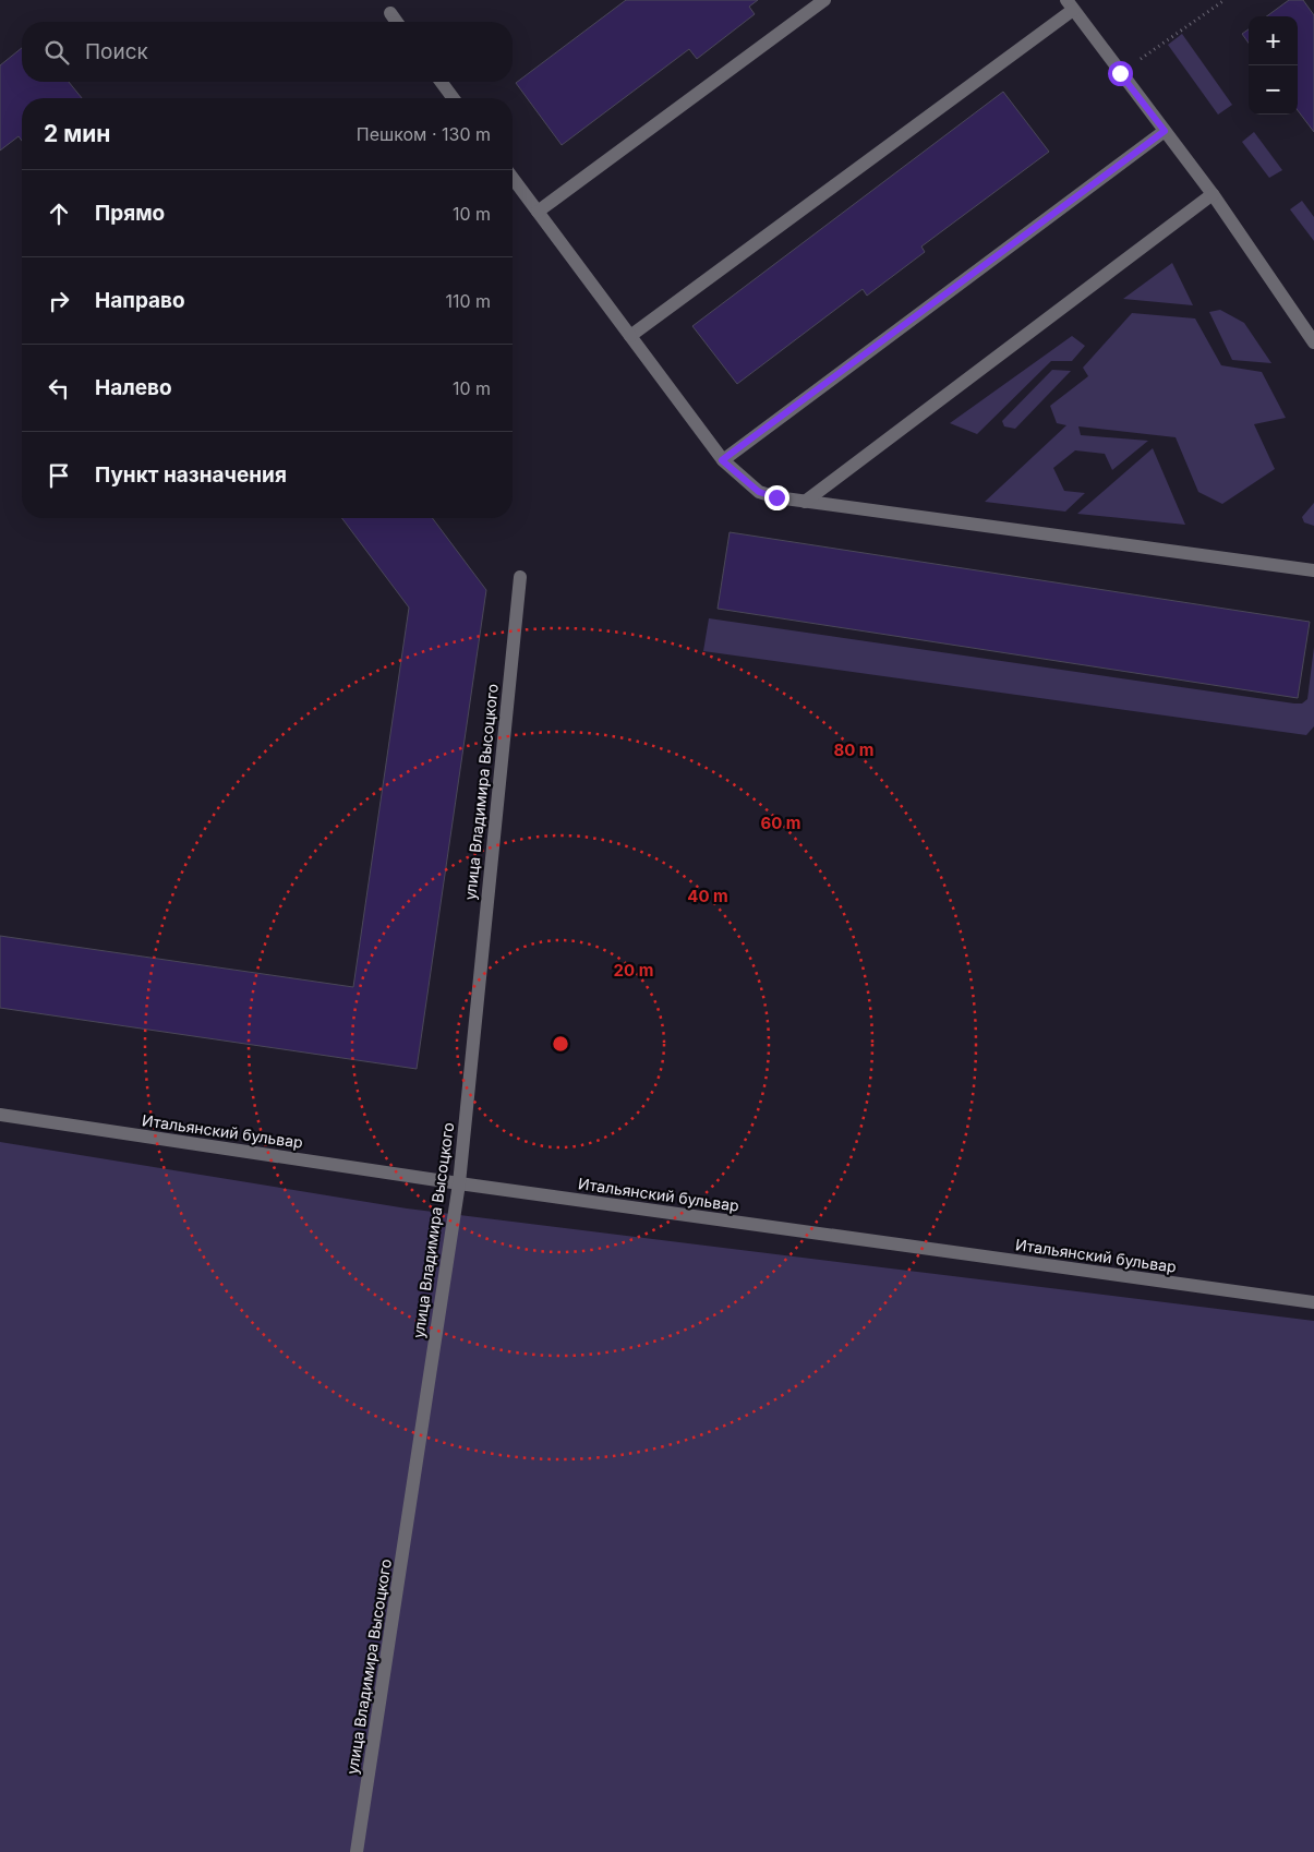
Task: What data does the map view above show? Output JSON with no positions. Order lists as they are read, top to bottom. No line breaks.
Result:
{"streets":{"street":["улица Владимира Высоцкого","Итальянский бульвар"]},"crossings":[["улица Владимира Высоцкого","Итальянский бульвар"]],"page":{"map_buttons":["+","−"],"search":"Поиск","heading":["2 мин","Пешком · 130 m"],"list":[["Прямо","10 m"],["Направо","110 m"],["Налево","10 m"],"Пункт назначения"]},"rings":["80 m","60 m","40 m","20 m"]}
